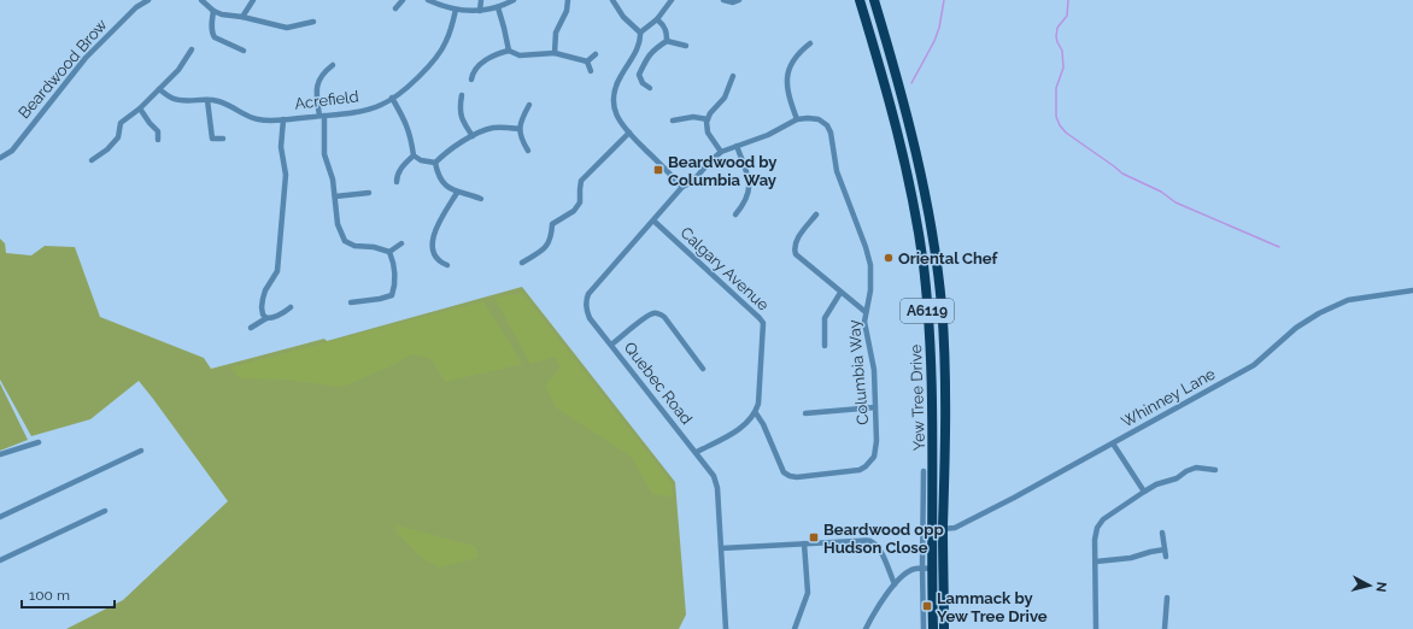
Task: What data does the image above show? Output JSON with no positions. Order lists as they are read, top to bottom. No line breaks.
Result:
{"streets":{"highway":["A6119","Yew Tree Drive"],"street":["Beardwood Brow","Acrefield","Calgary Avenue","Columbia Way","Quebec Road","Whinney Lane"]},"crossings":[["Calgary Avenue","Columbia Way"],["Calgary Avenue","Quebec Road"],["Yew Tree Drive","Whinney Lane"]],"places":{"transit":["Beardwood by Columbia Way","Beardwood opp Hudson Close","Lammack by Yew Tree Drive"],"other":["Oriental Chef"]},"scale_bar":"100 m","north":"right"}
